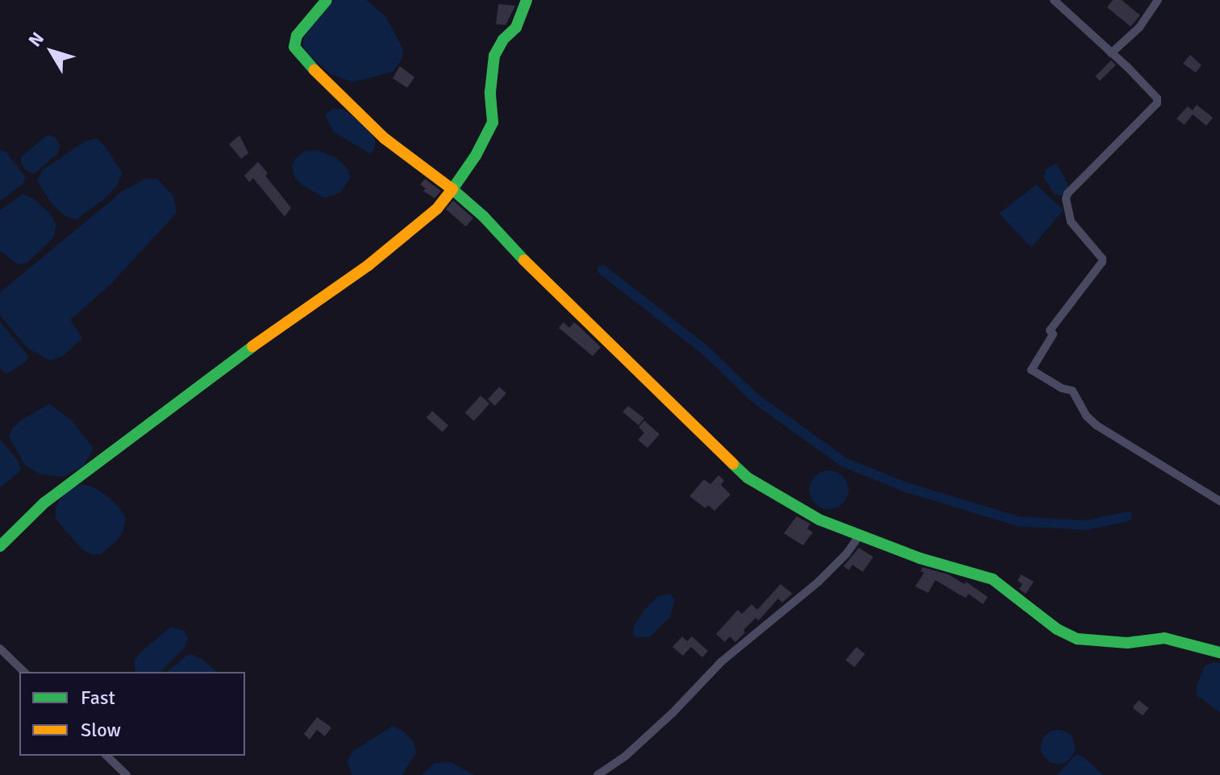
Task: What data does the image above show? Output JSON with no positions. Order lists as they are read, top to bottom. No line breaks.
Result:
{"legend":["Fast","Slow"],"north":"top left"}
